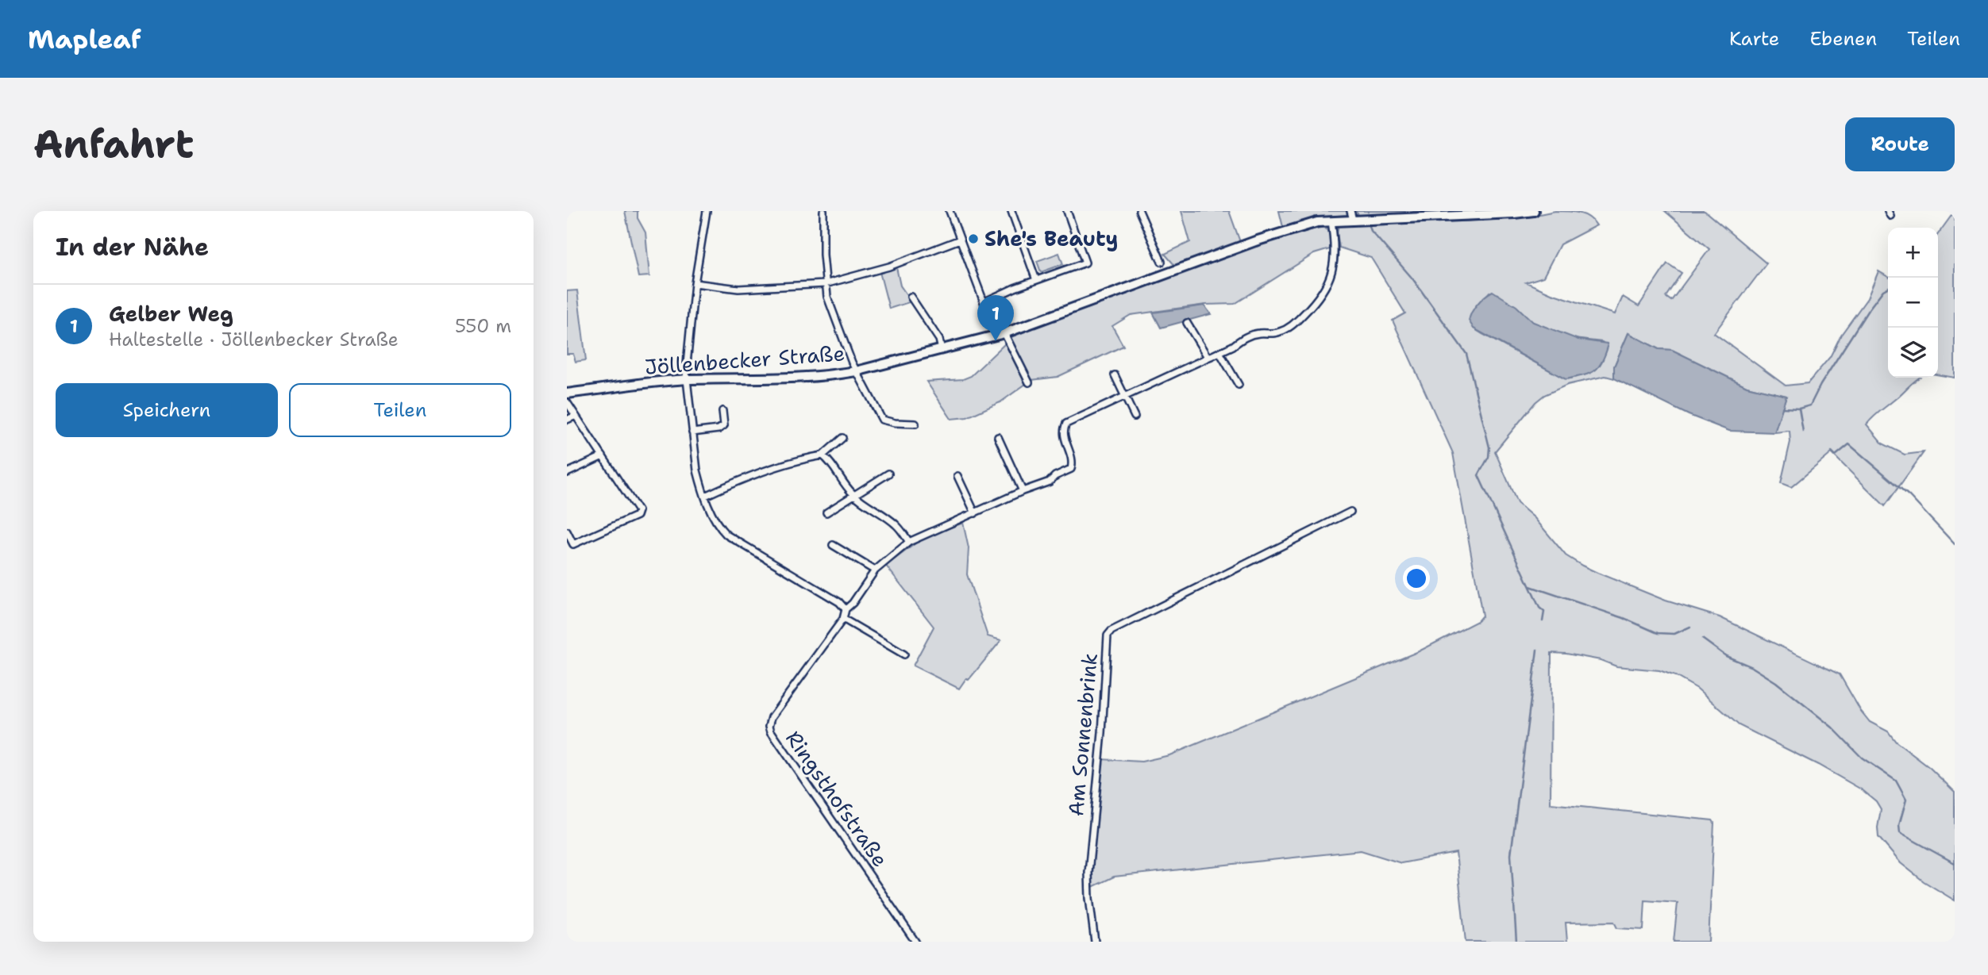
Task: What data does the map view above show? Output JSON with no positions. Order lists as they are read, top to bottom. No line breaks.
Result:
{"streets":{"main road":["Jöllenbecker Straße"],"street":["Am Sonnenbrink","Ringsthofstraße"]},"places":["She's Beauty"],"page":{"header":"Mapleaf","nav":["Karte","Ebenen","Teilen"],"buttons":["Route",["Speichern","Teilen"]],"title":"Anfahrt","heading":"In der Nähe","map_buttons":["+","−"],"list":[{"mark":"1","name":"Gelber Weg","note":"Haltestelle · Jöllenbecker Straße","value":"550 m"}],"pins":"1"}}
